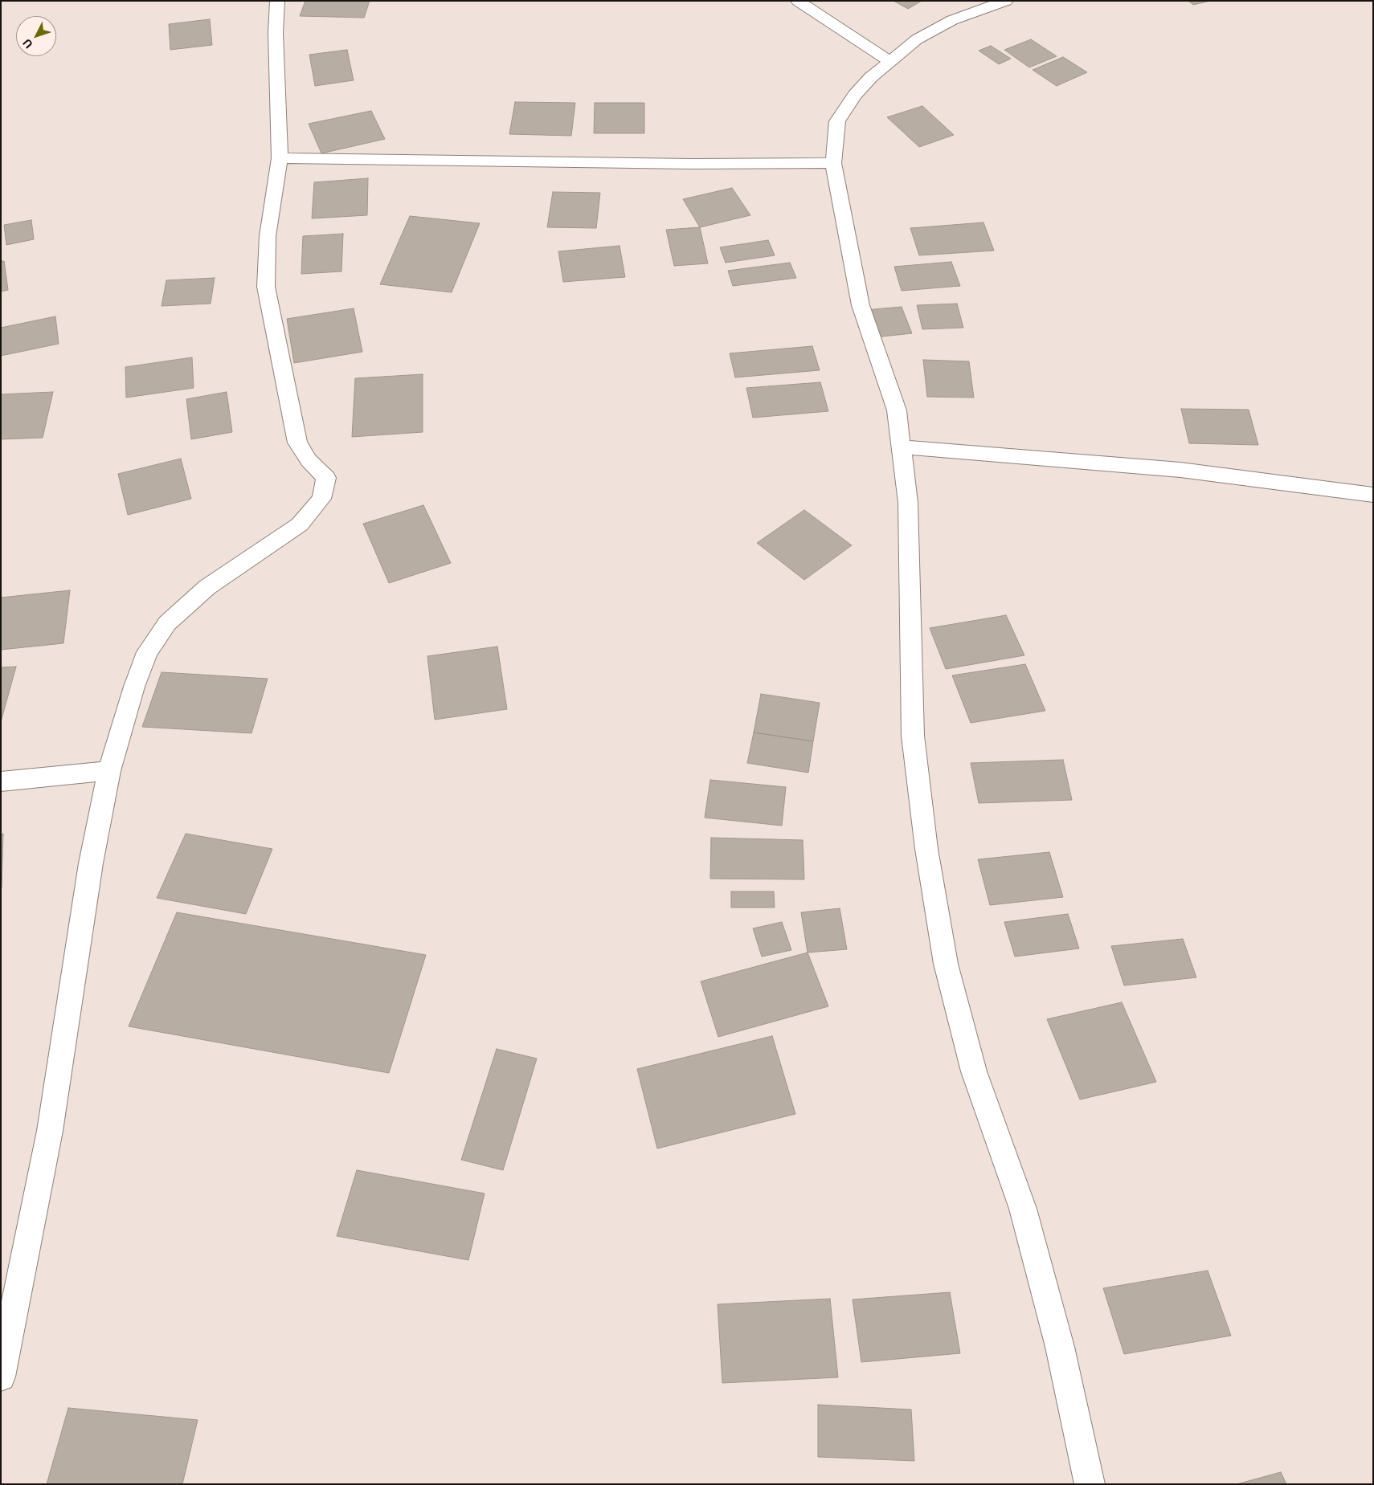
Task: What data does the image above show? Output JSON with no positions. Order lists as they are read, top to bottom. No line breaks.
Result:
{"north":"bottom left"}
